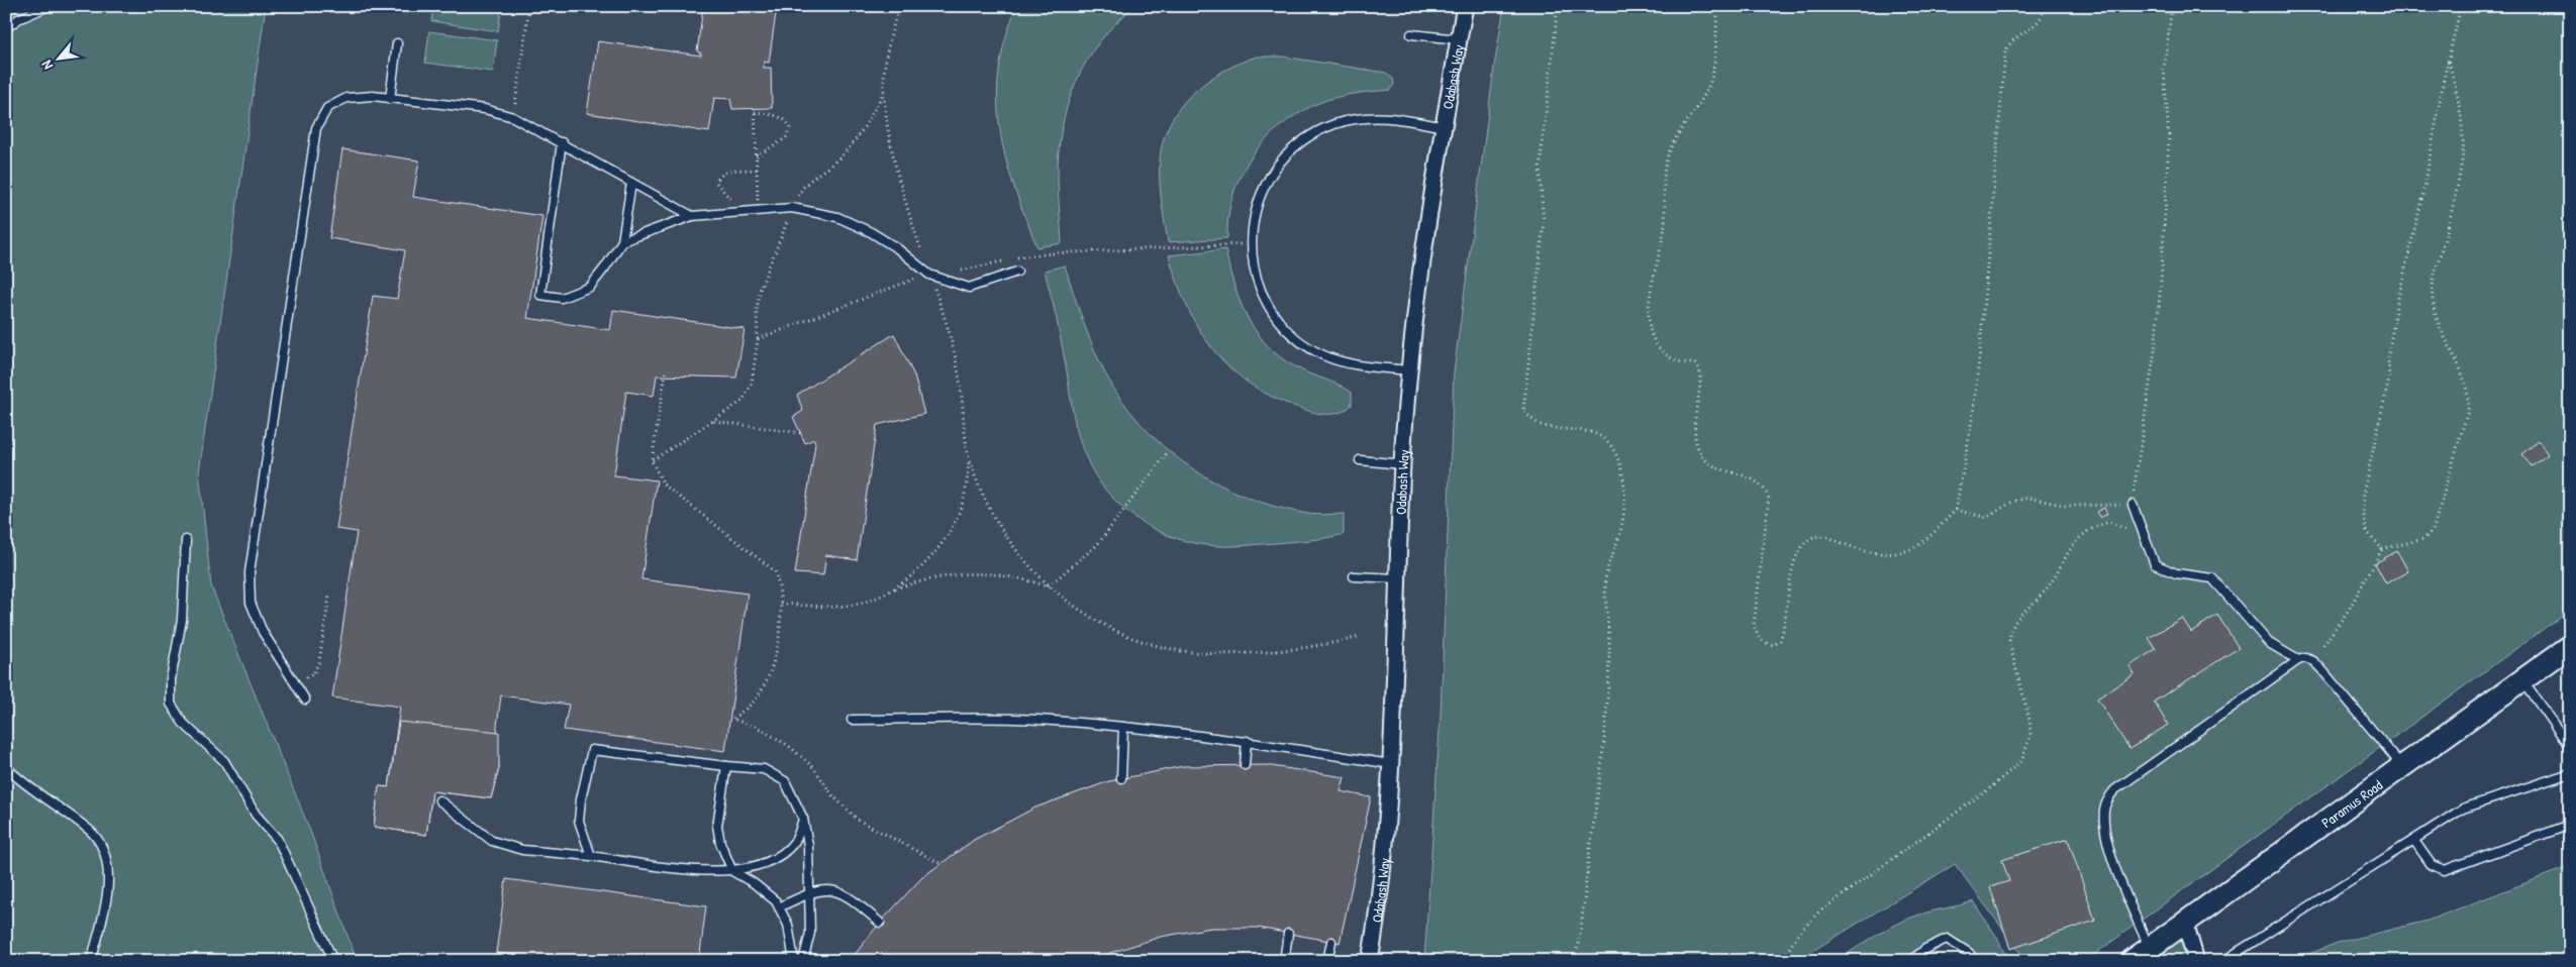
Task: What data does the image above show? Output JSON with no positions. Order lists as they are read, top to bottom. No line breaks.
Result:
{"streets":{"main road":["Paramus Road"],"street":["Odabash Way"]},"north":"bottom left"}
